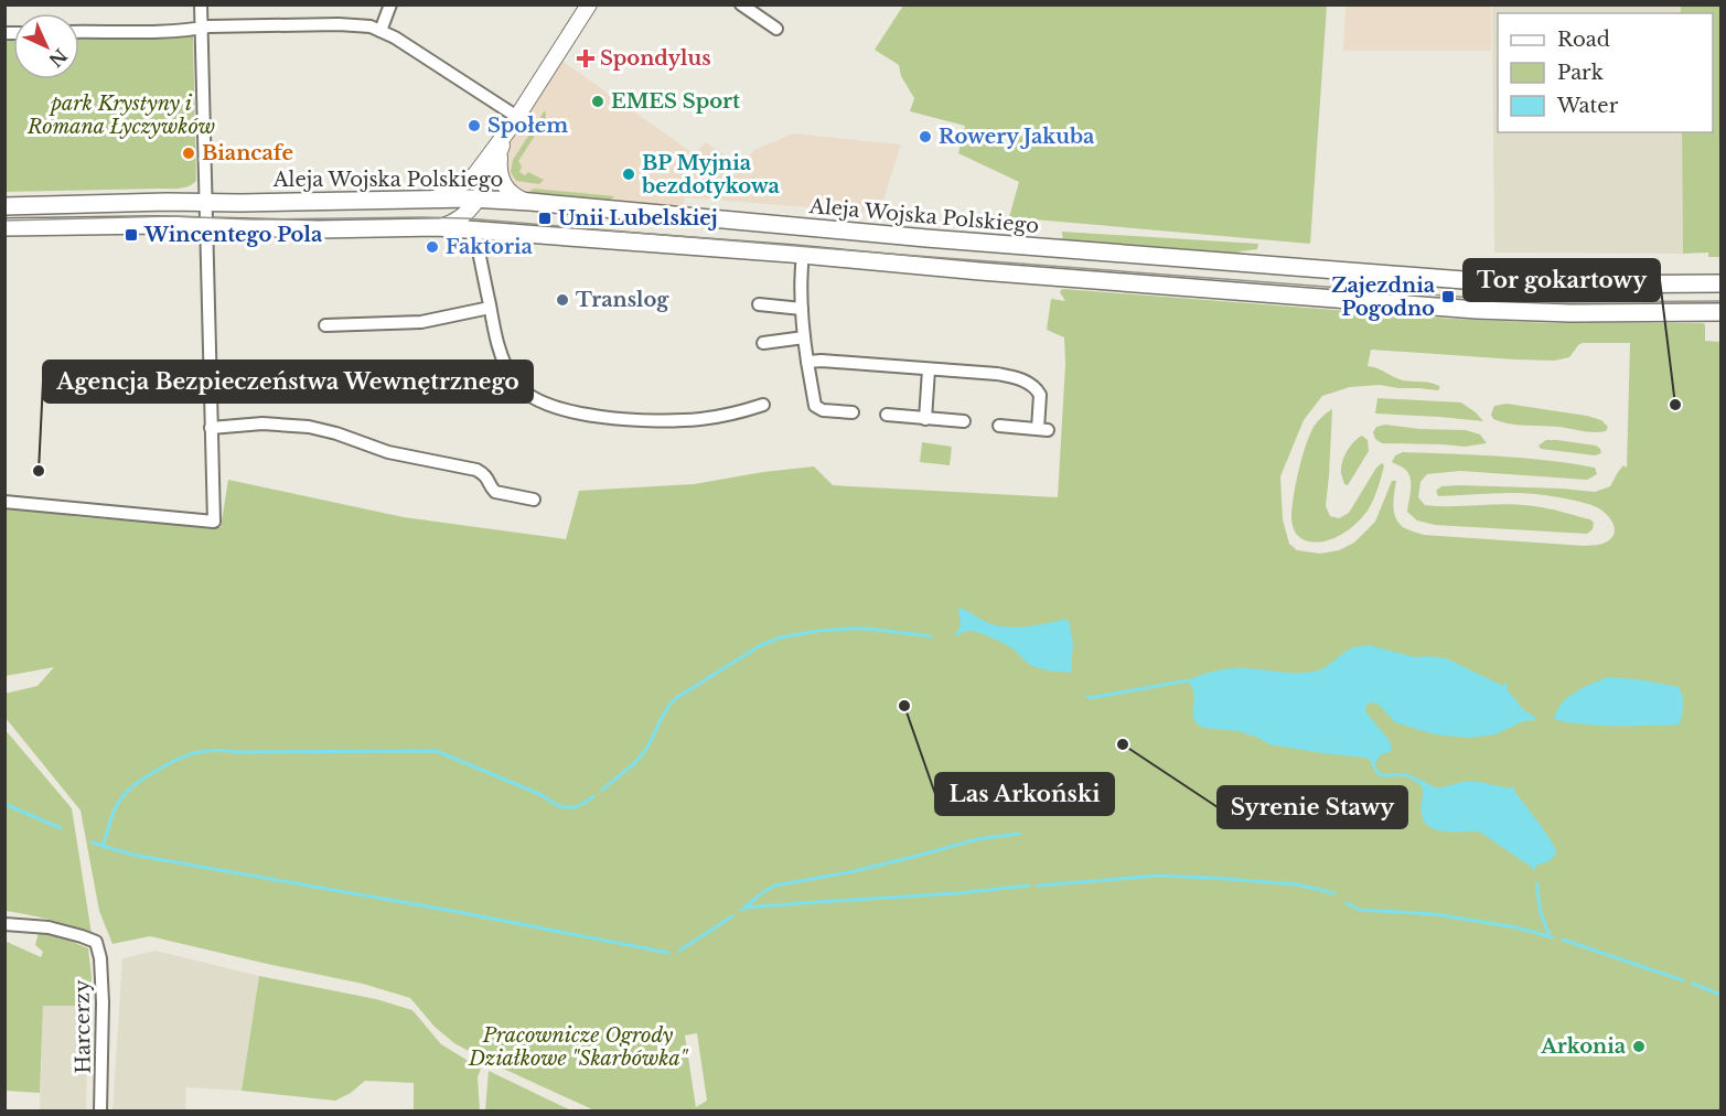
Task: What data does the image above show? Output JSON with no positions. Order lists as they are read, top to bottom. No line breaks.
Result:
{"streets":{"main road":["Aleja Wojska Polskiego"],"street":["Harcerzy"]},"parks":["park Krystyny i Romana Łyczywków","Pracownicze Ogrody Działkowe \"Skarbówka\""],"places":{"health":["Spondylus"],"other":["EMES Sport","Społem","Rowery Jakuba","Biancafe","BP Myjnia bezdotykowa","Faktoria","Translog","Tor gokartowy","Agencja Bezpieczeństwa Wewnętrznego","Las Arkoński","Syrenie Stawy","Arkonia"],"transit":["Unii Lubelskiej","Wincentego Pola","Zajezdnia Pogodno"]},"legend":["Road","Park","Water"],"north":"bottom right"}
